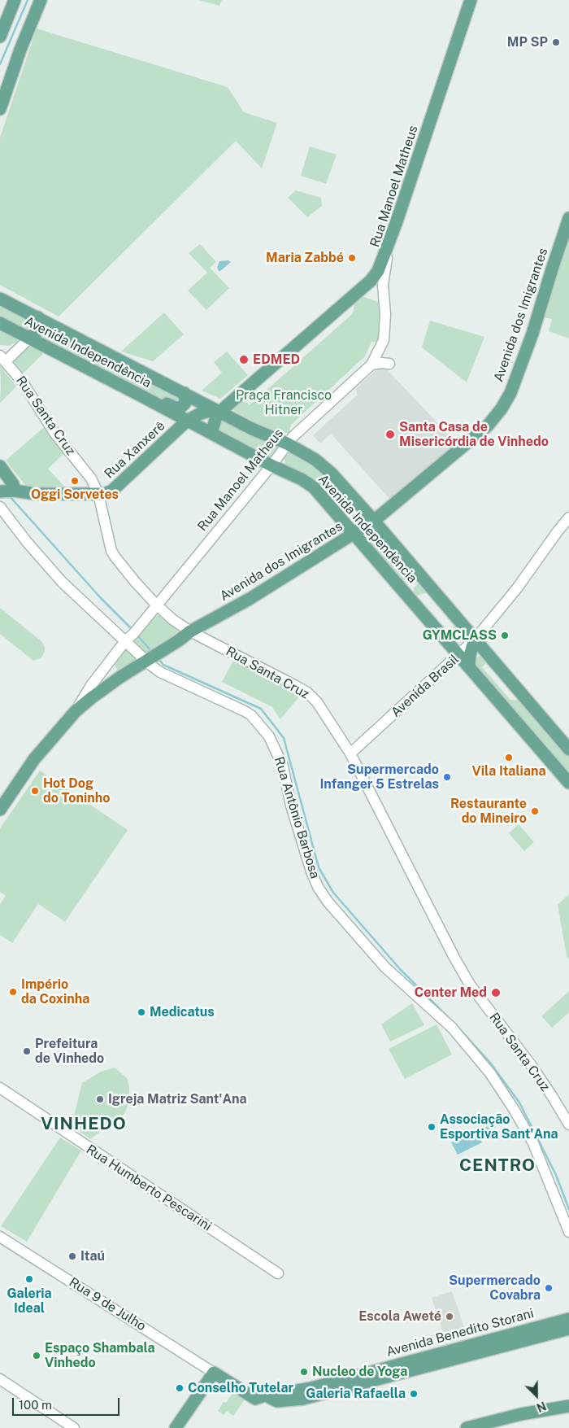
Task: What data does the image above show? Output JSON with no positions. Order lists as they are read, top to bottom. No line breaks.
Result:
{"streets":{"main road":["Rua Manoel Matheus","Avenida dos Imigrantes","Avenida Independência","Rua Xanxerê","Avenida Benedito Storani"],"street":["Rua Santa Cruz","Avenida Brasil","Rua Antônio Barbosa","Rua Humberto Pescarini","Rua 9 de Julho"]},"crossings":[["Rua Manoel Matheus","Avenida dos Imigrantes"],["Rua Manoel Matheus","Avenida Independência"],["Rua Manoel Matheus","Rua Santa Cruz"],["Rua Manoel Matheus","Rua Antônio Barbosa"],["Avenida dos Imigrantes","Avenida Independência"],["Avenida dos Imigrantes","Rua Santa Cruz"],["Avenida dos Imigrantes","Rua Antônio Barbosa"],["Avenida Independência","Rua Xanxerê"],["Avenida Independência","Avenida Brasil"],["Rua Santa Cruz","Rua Xanxerê"],["Rua Santa Cruz","Avenida Brasil"],["Rua 9 de Julho","Avenida Benedito Storani"]],"districts":["VINHEDO","CENTRO"],"parks":["Praça Francisco Hitner"],"places":["MP SP","Maria Zabbé","EDMED","Santa Casa de Misericórdia de Vinhedo","Oggi Sorvetes","GYMCLASS","Vila Italiana","Supermercado Infanger 5 Estrelas","Hot Dog do Toninho","Restaurante do Mineiro","Império da Coxinha","Center Med","Medicatus","Prefeitura de Vinhedo","Igreja Matriz Sant'Ana","Associação Esportiva Sant'Ana","Itaú","Galeria Ideal","Supermercado Covabra","Escola Aweté","Espaço Shambala Vinhedo","Nucleo de Yoga","Conselho Tutelar","Galeria Rafaella"],"scale_bar":"100 m","north":"bottom right"}
